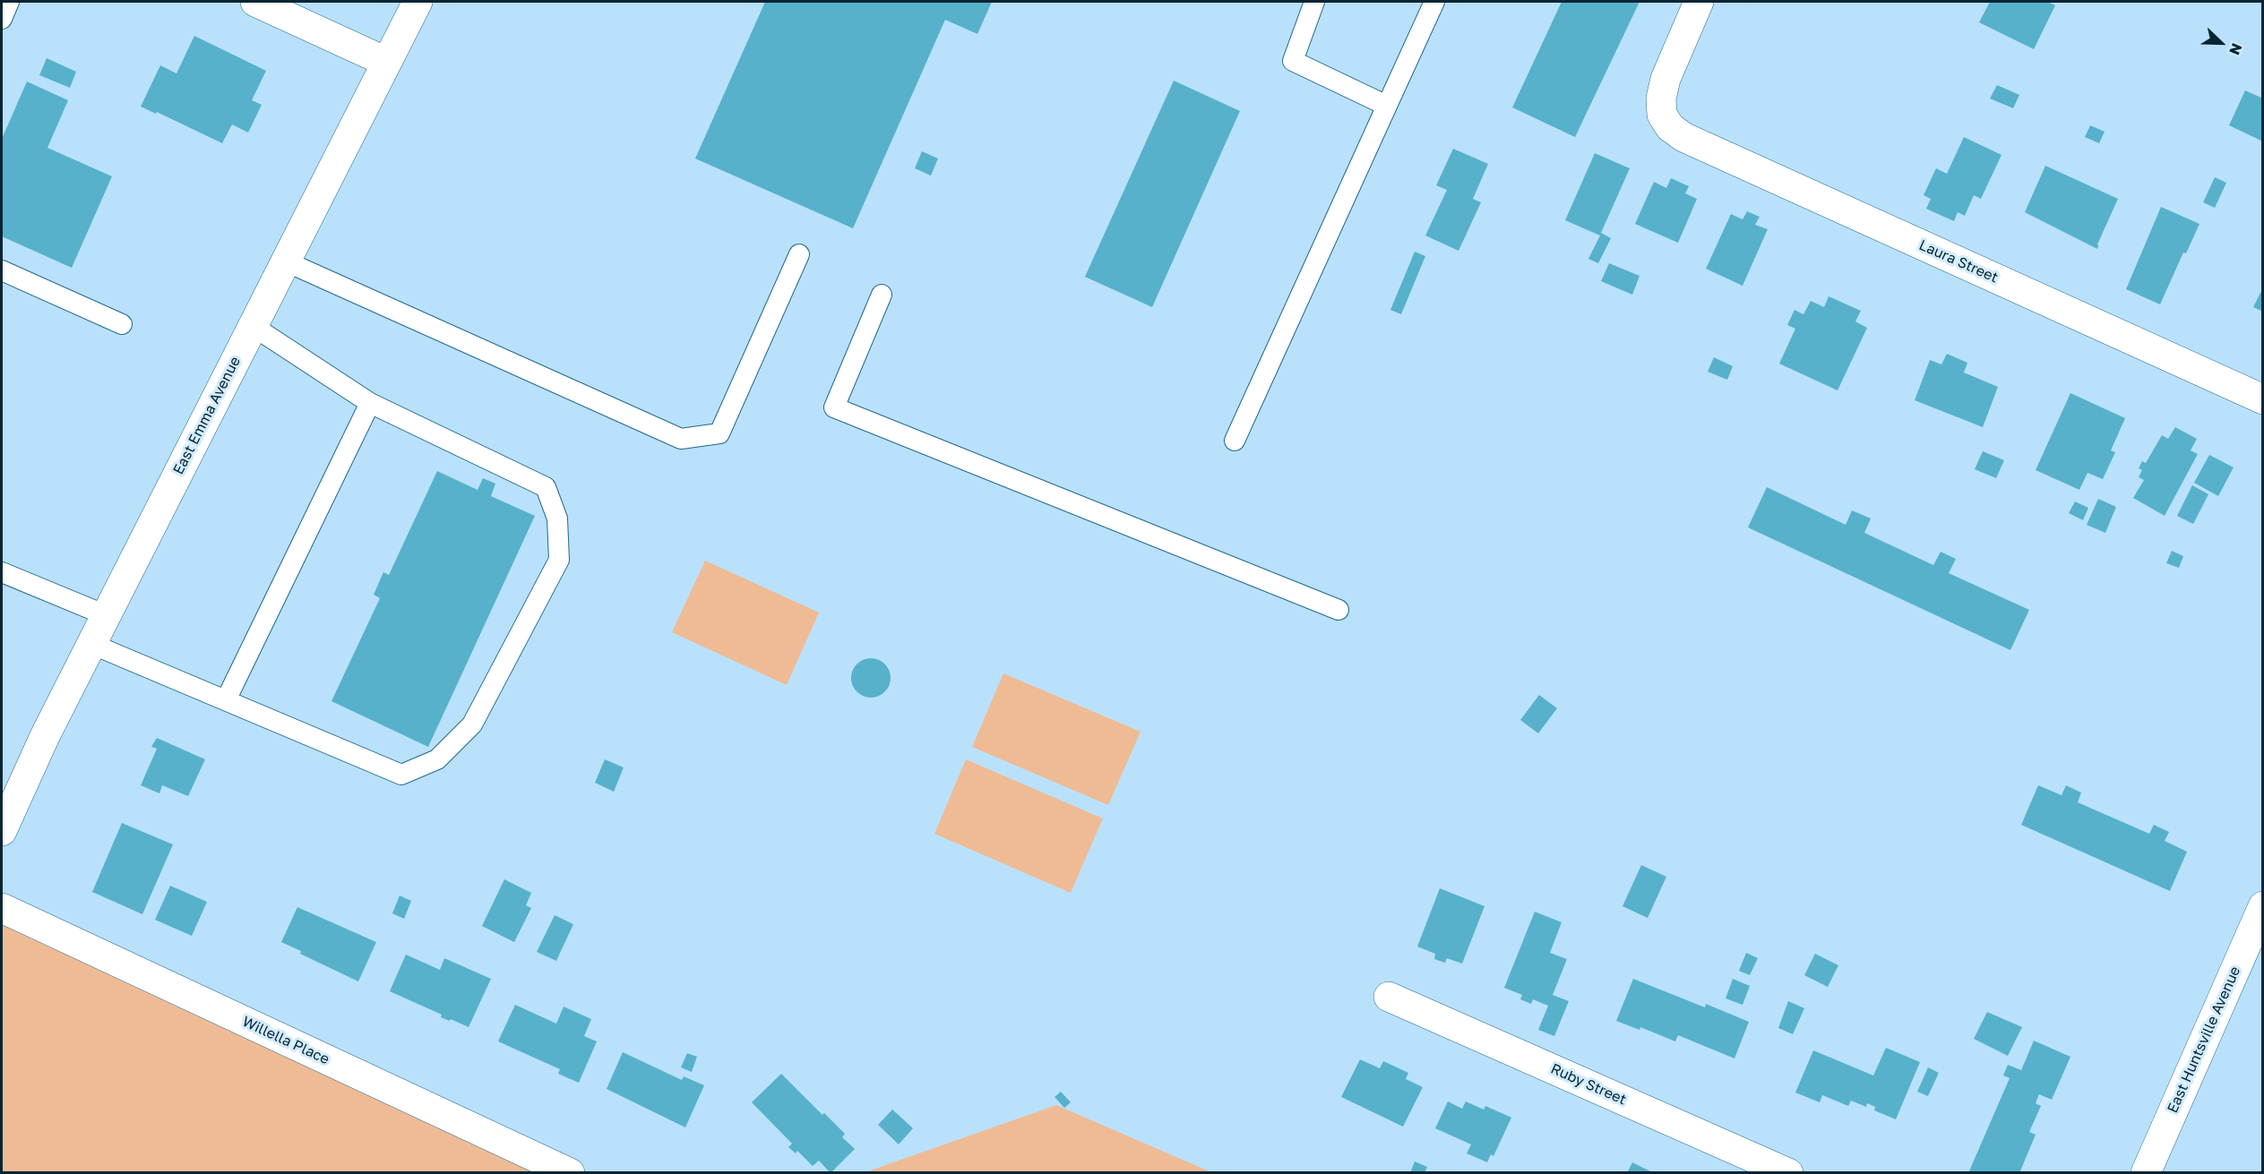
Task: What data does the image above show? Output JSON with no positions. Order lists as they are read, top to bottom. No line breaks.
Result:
{"streets":{"street":["Laura Street","East Emma Avenue","East Huntsville Avenue","Willella Place","Ruby Street"]},"north":"bottom right"}
